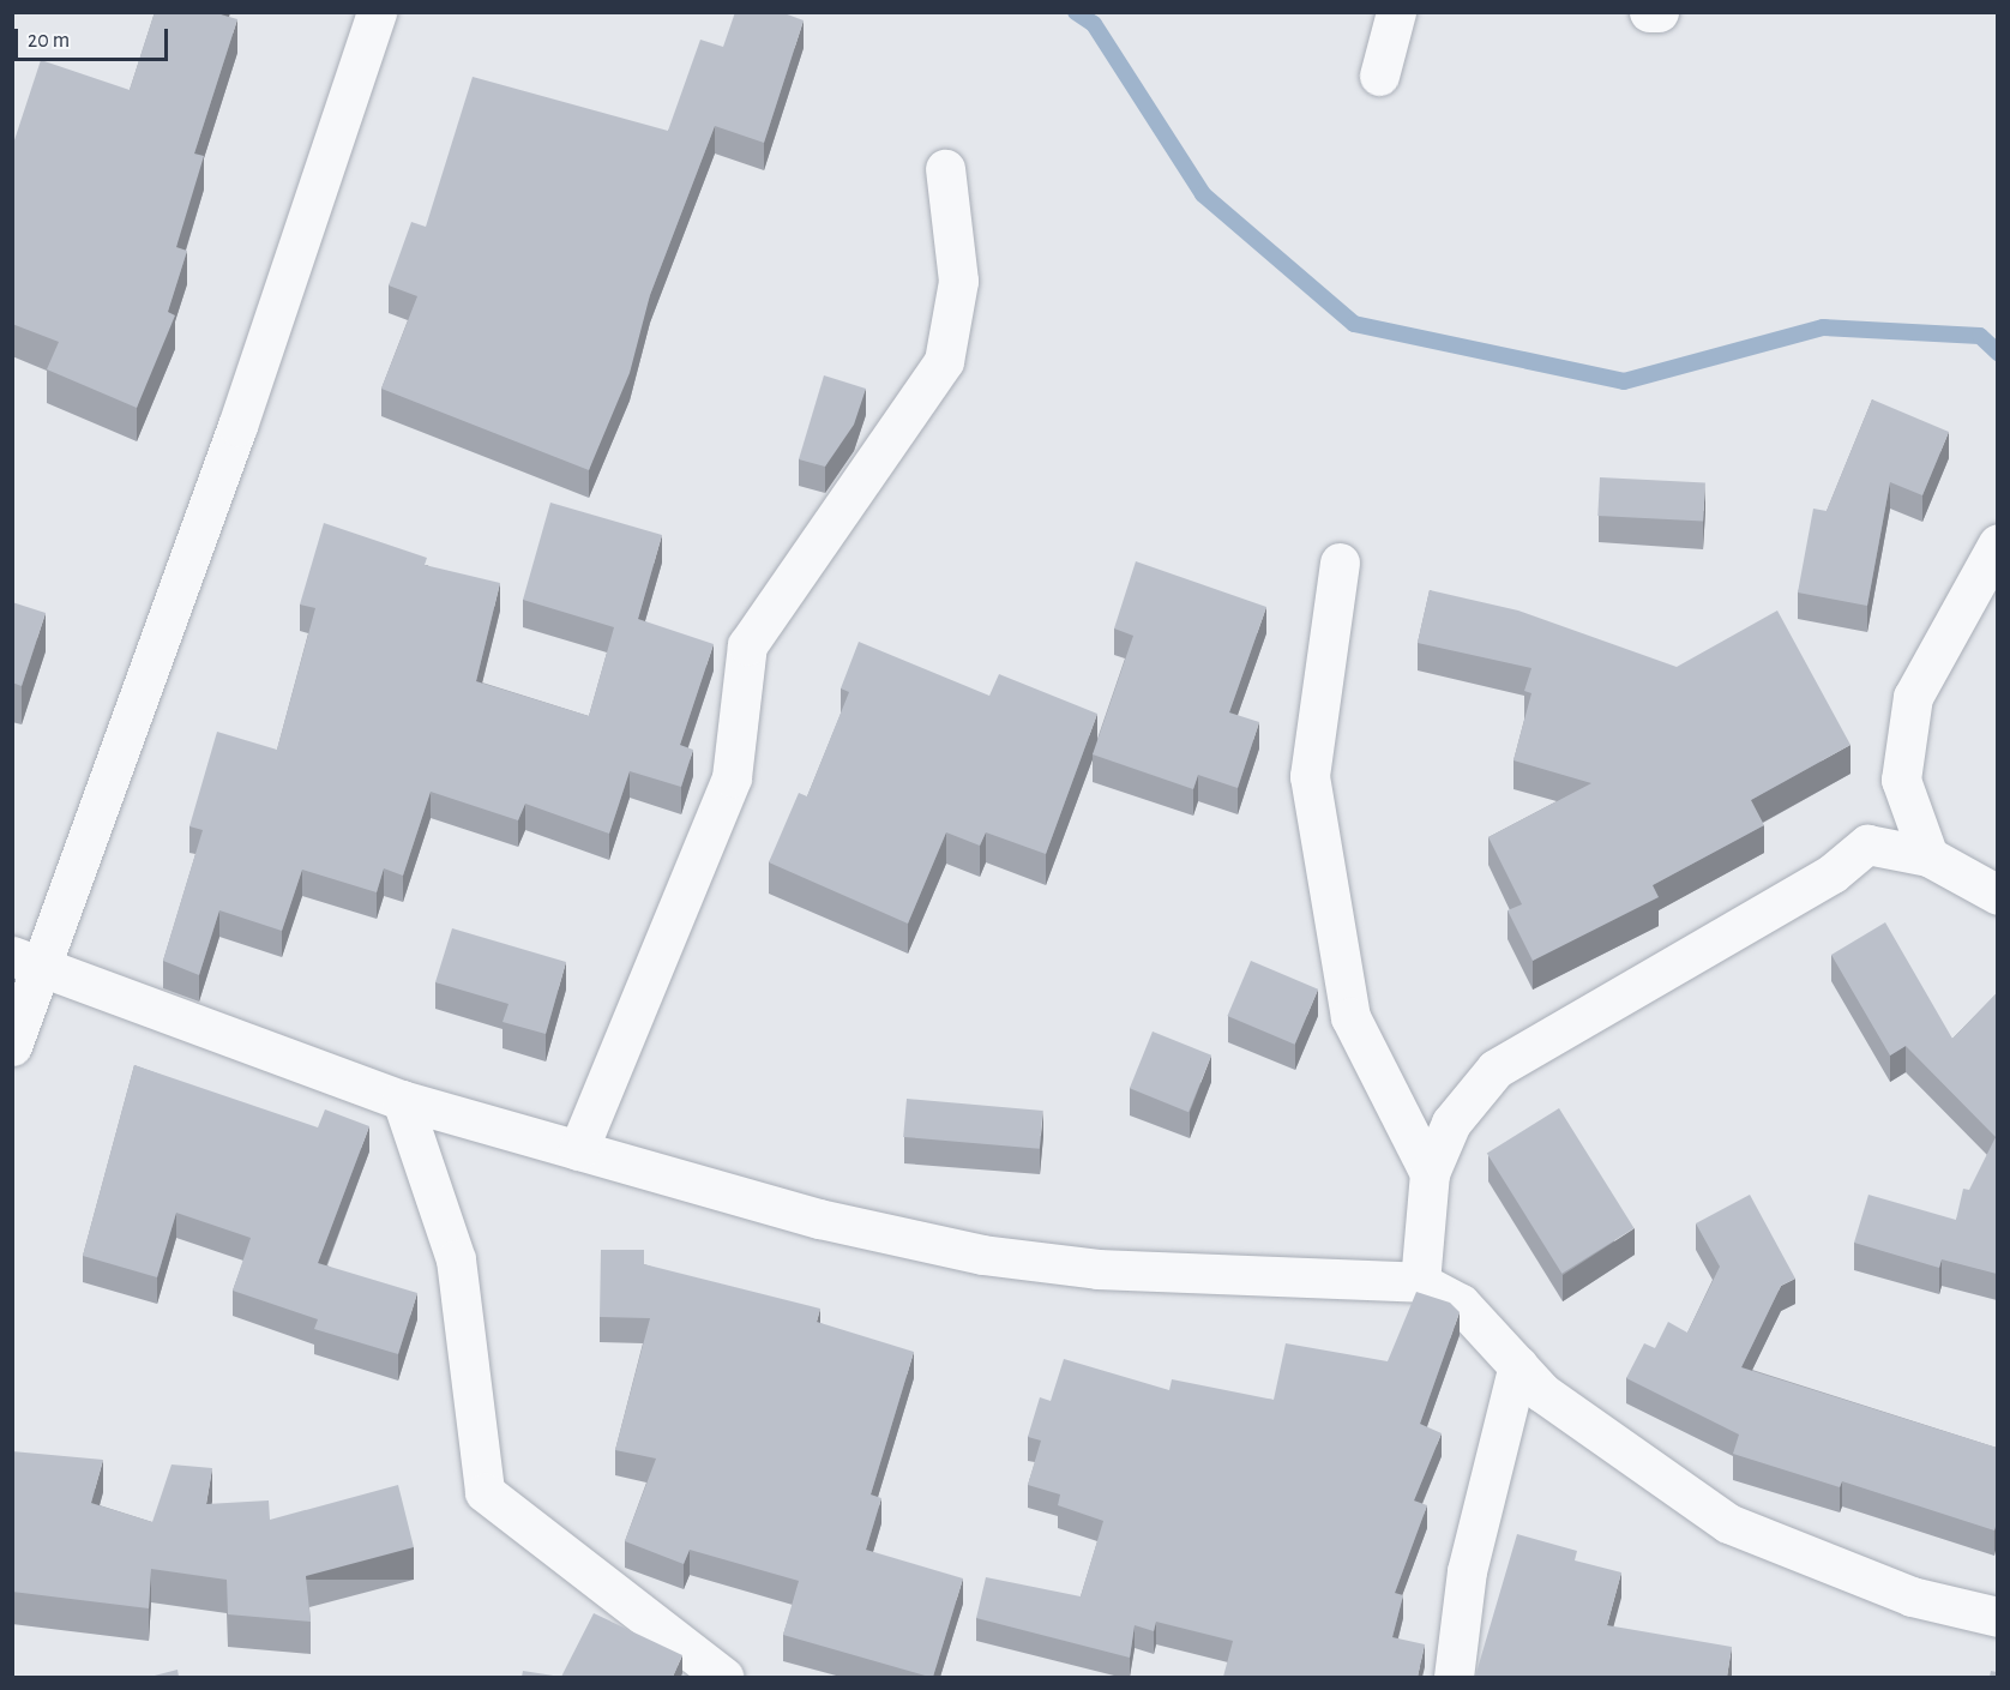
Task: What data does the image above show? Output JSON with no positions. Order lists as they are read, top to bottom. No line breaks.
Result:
{"scale_bar":"20 m"}
